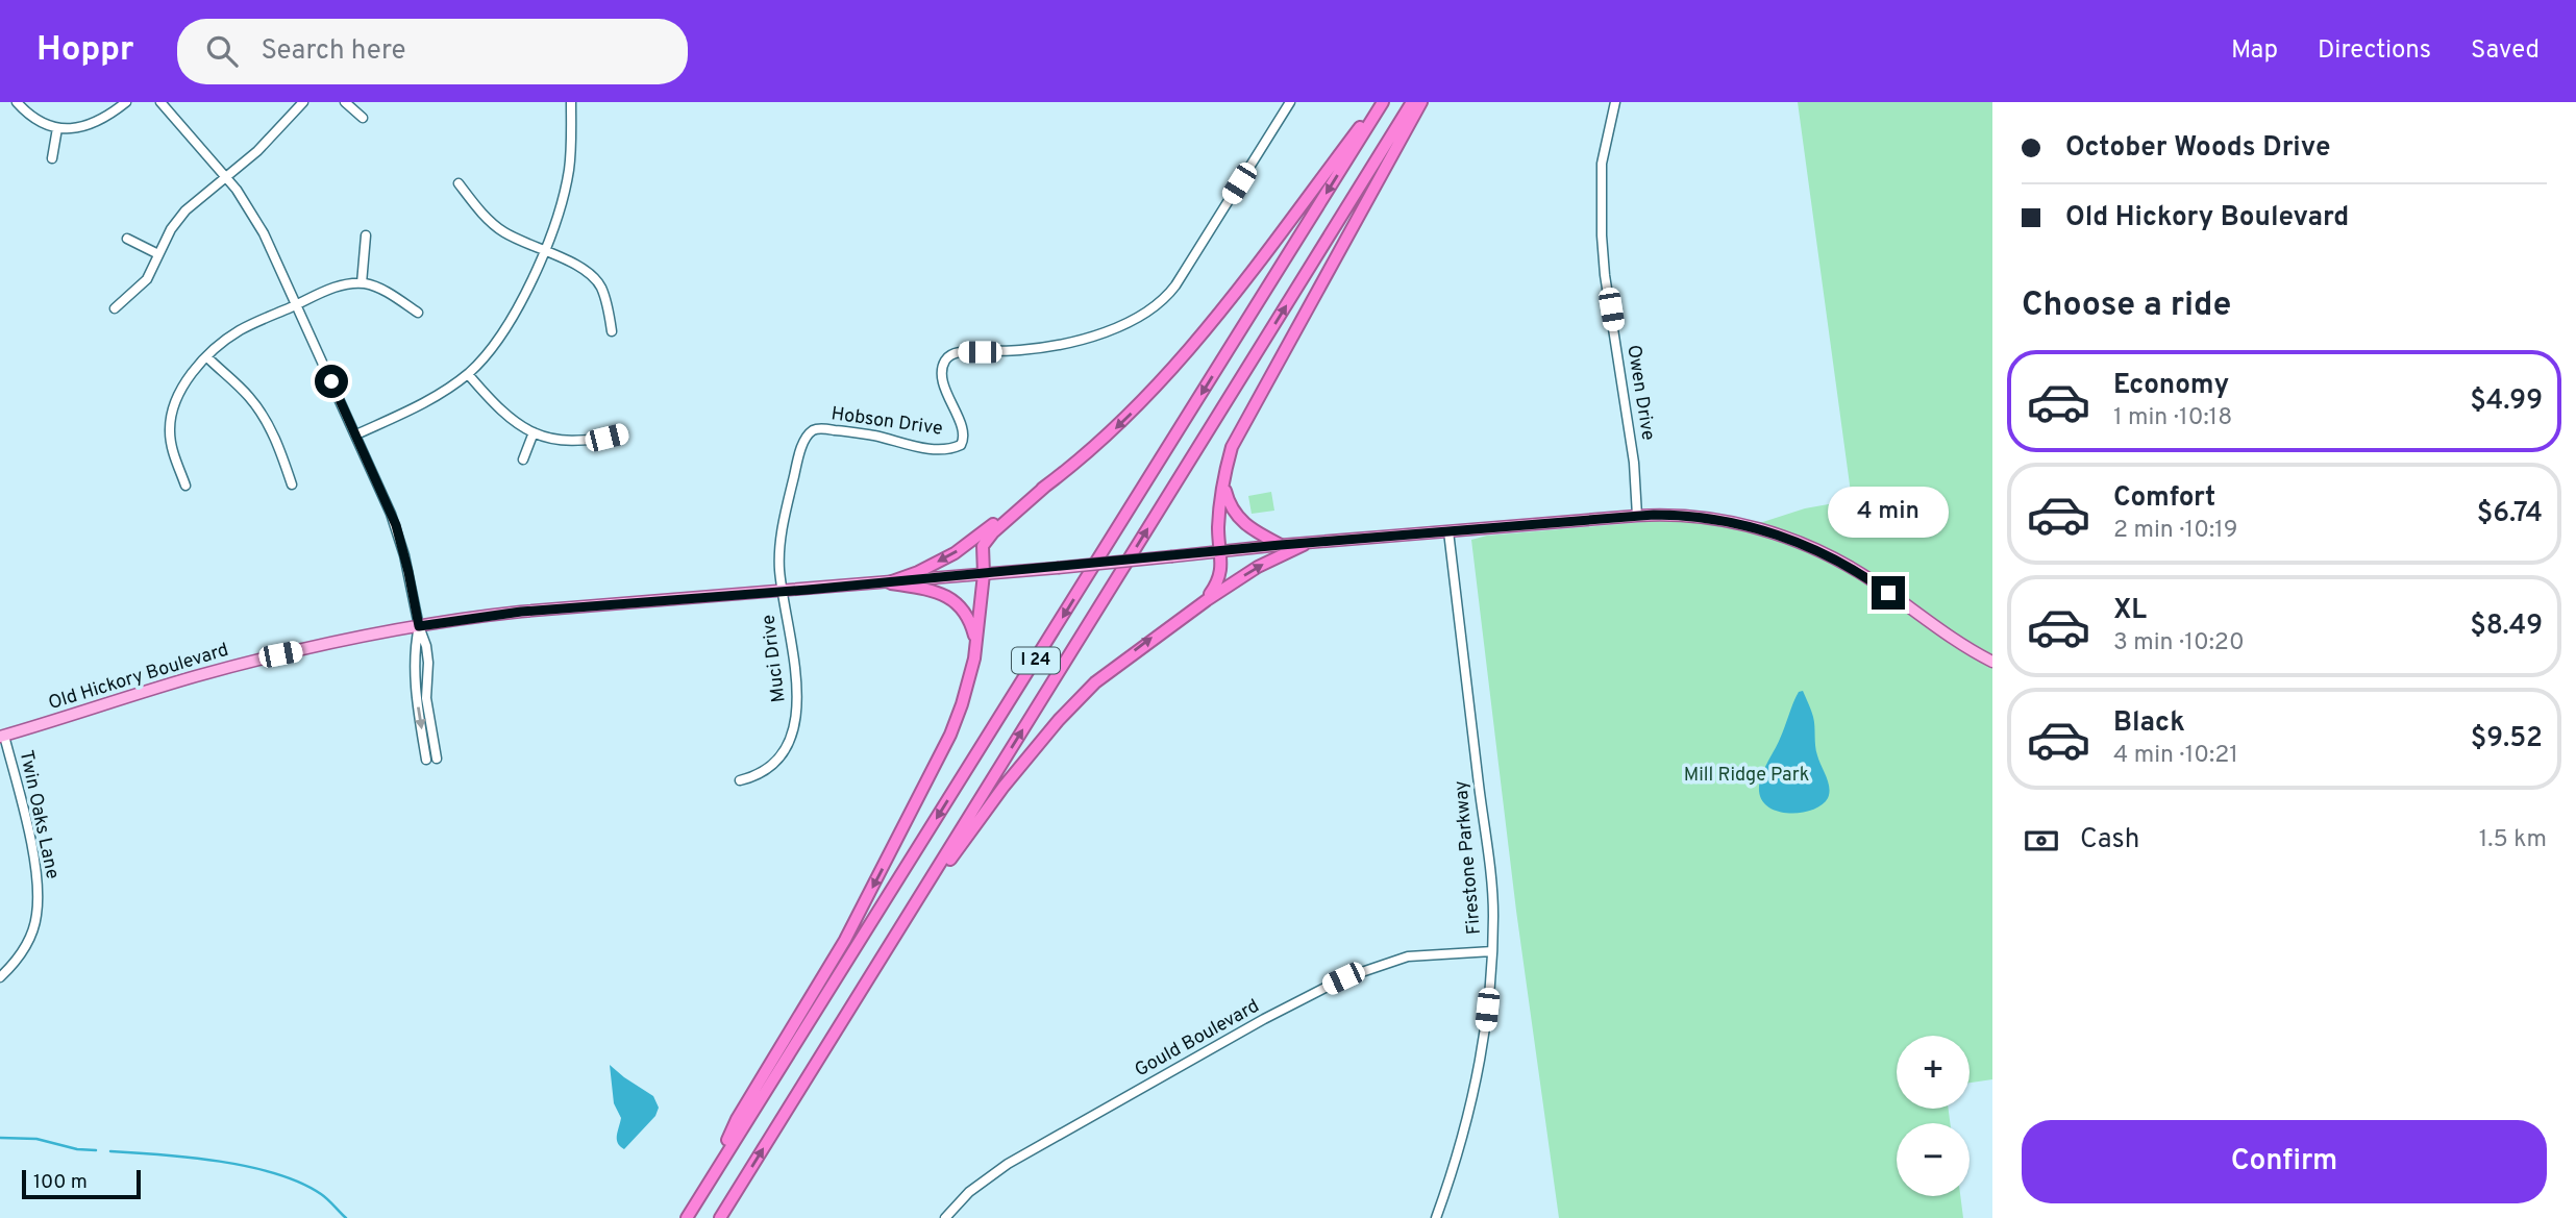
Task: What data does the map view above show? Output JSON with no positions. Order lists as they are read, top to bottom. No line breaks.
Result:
{"streets":{"highway":["I 24"],"main road":["Old Hickory Boulevard"],"street":["Owen Drive","Hobson Drive","Muci Drive","Twin Oaks Lane","Firestone Parkway","Gould Boulevard"]},"crossings":[["Owen Drive","Old Hickory Boulevard"],["Hobson Drive","Muci Drive"],["Hobson Drive","Old Hickory Boulevard"],["Muci Drive","Old Hickory Boulevard"],["Old Hickory Boulevard","Twin Oaks Lane"],["Old Hickory Boulevard","Firestone Parkway"],["Firestone Parkway","Gould Boulevard"]],"parks":["Mill Ridge Park"],"scale_bar":"100 m","page":{"header":"Hoppr","search":"Search here","nav":["Map","Directions","Saved"],"banner":["October Woods Drive","Old Hickory Boulevard"],"heading":"Choose a ride","list":[{"name":"Economy","note":"1 min · 10:18","value":"$4.99"},{"name":"Comfort","note":"2 min · 10:19","value":"$6.74"},{"name":"XL","note":"3 min · 10:20","value":"$8.49"},{"name":"Black","note":"4 min · 10:21","value":"$9.52"}],"bubble":"4 min","pay":["Cash","1.5 km"],"map_buttons":["+","−"],"buttons":"Confirm","scale":"100 m"}}
